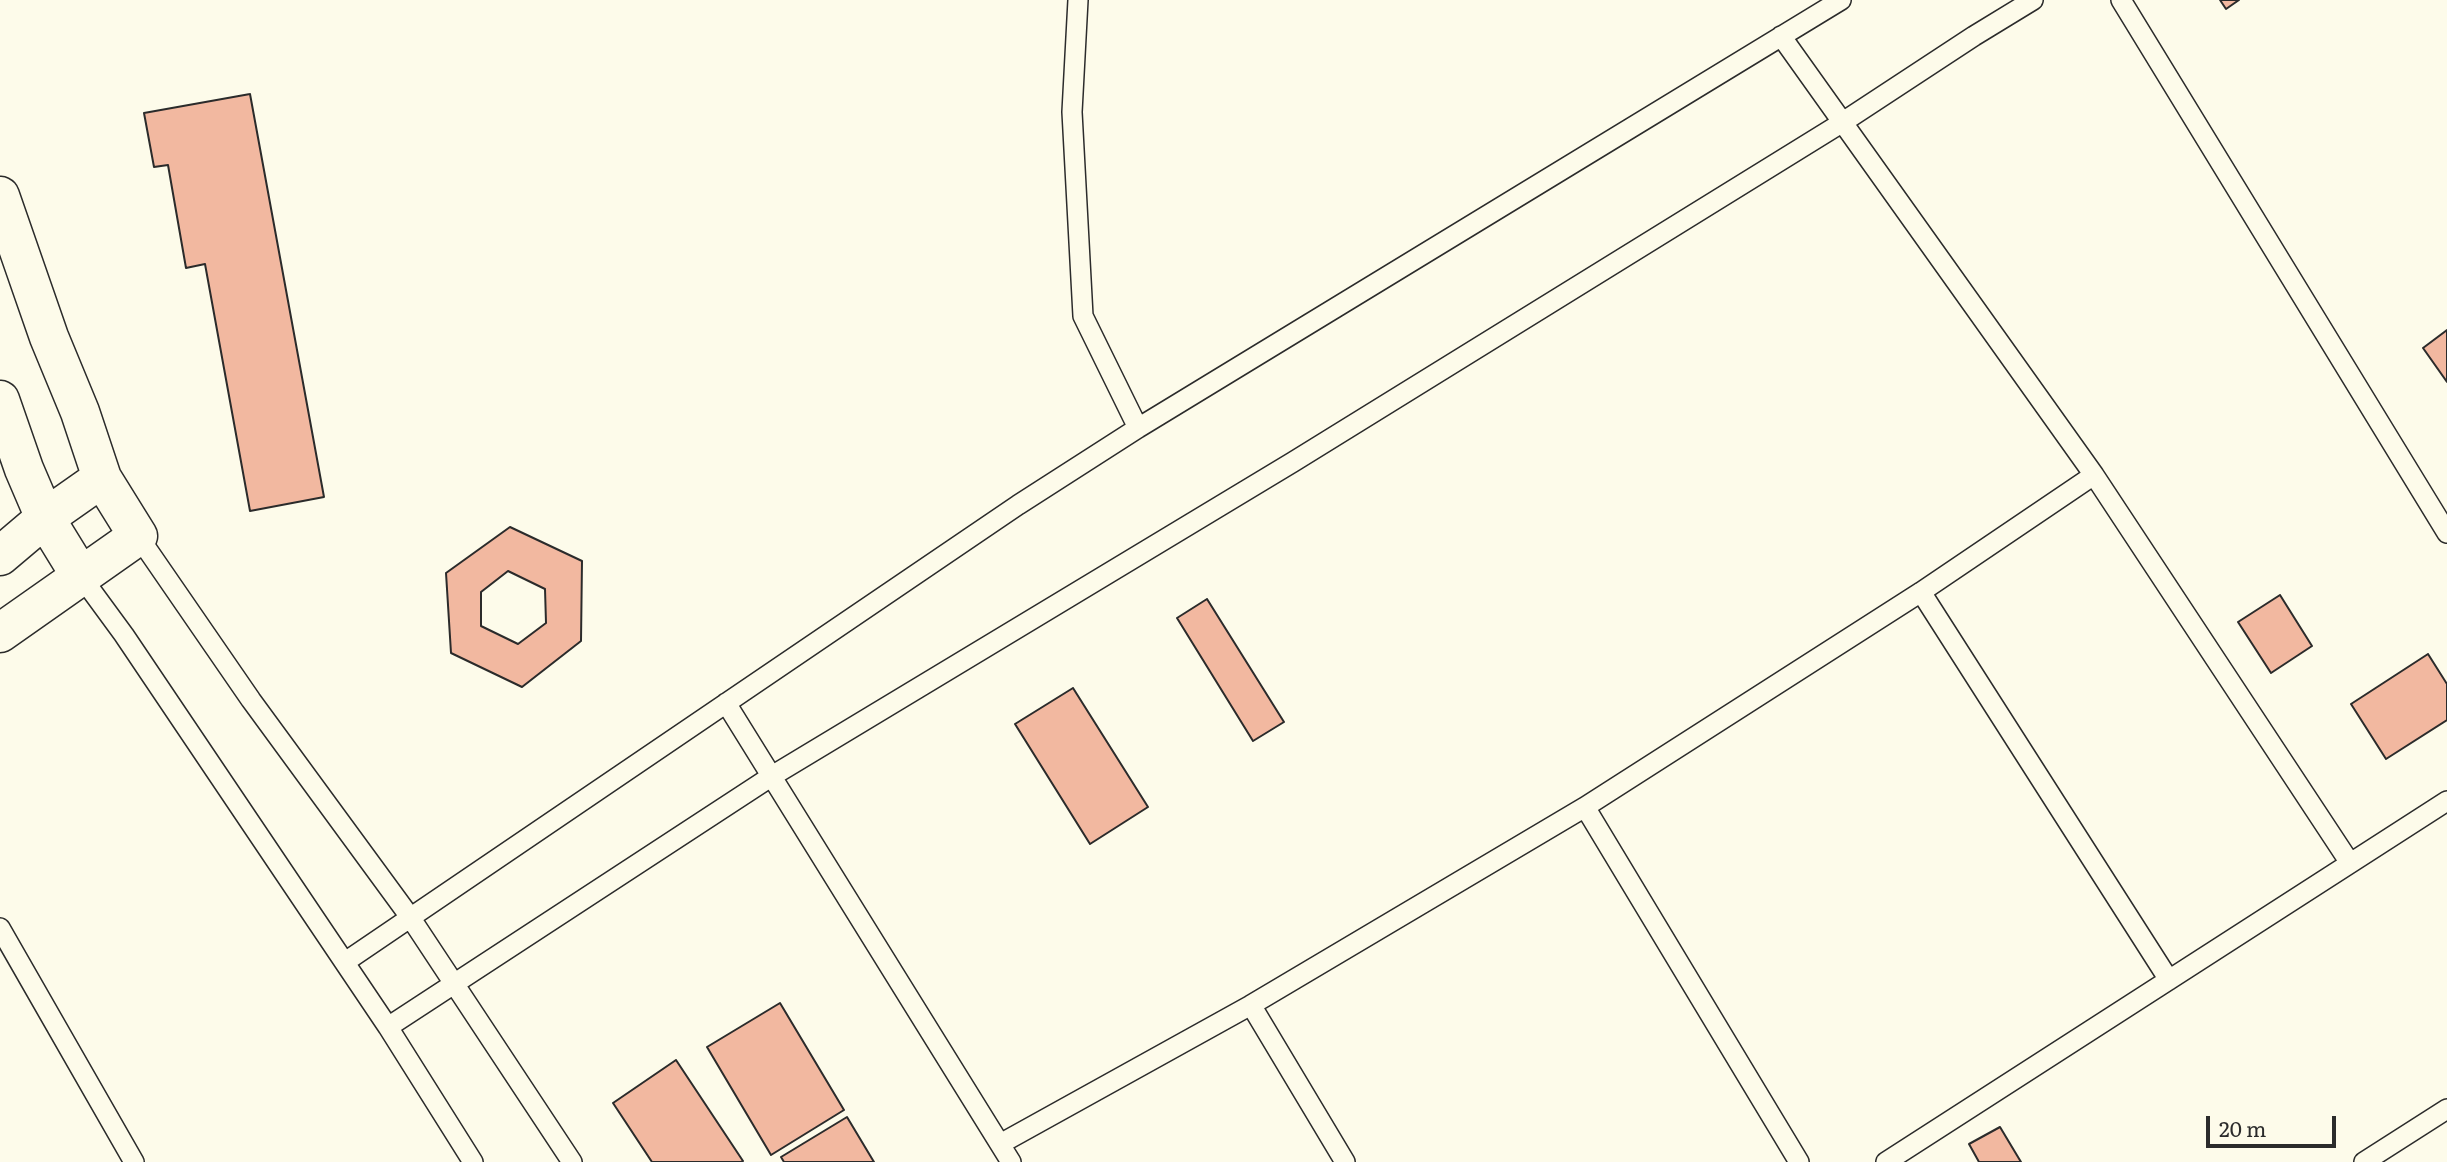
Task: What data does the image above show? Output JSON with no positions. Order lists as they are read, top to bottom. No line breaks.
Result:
{"scale_bar":"20 m"}
